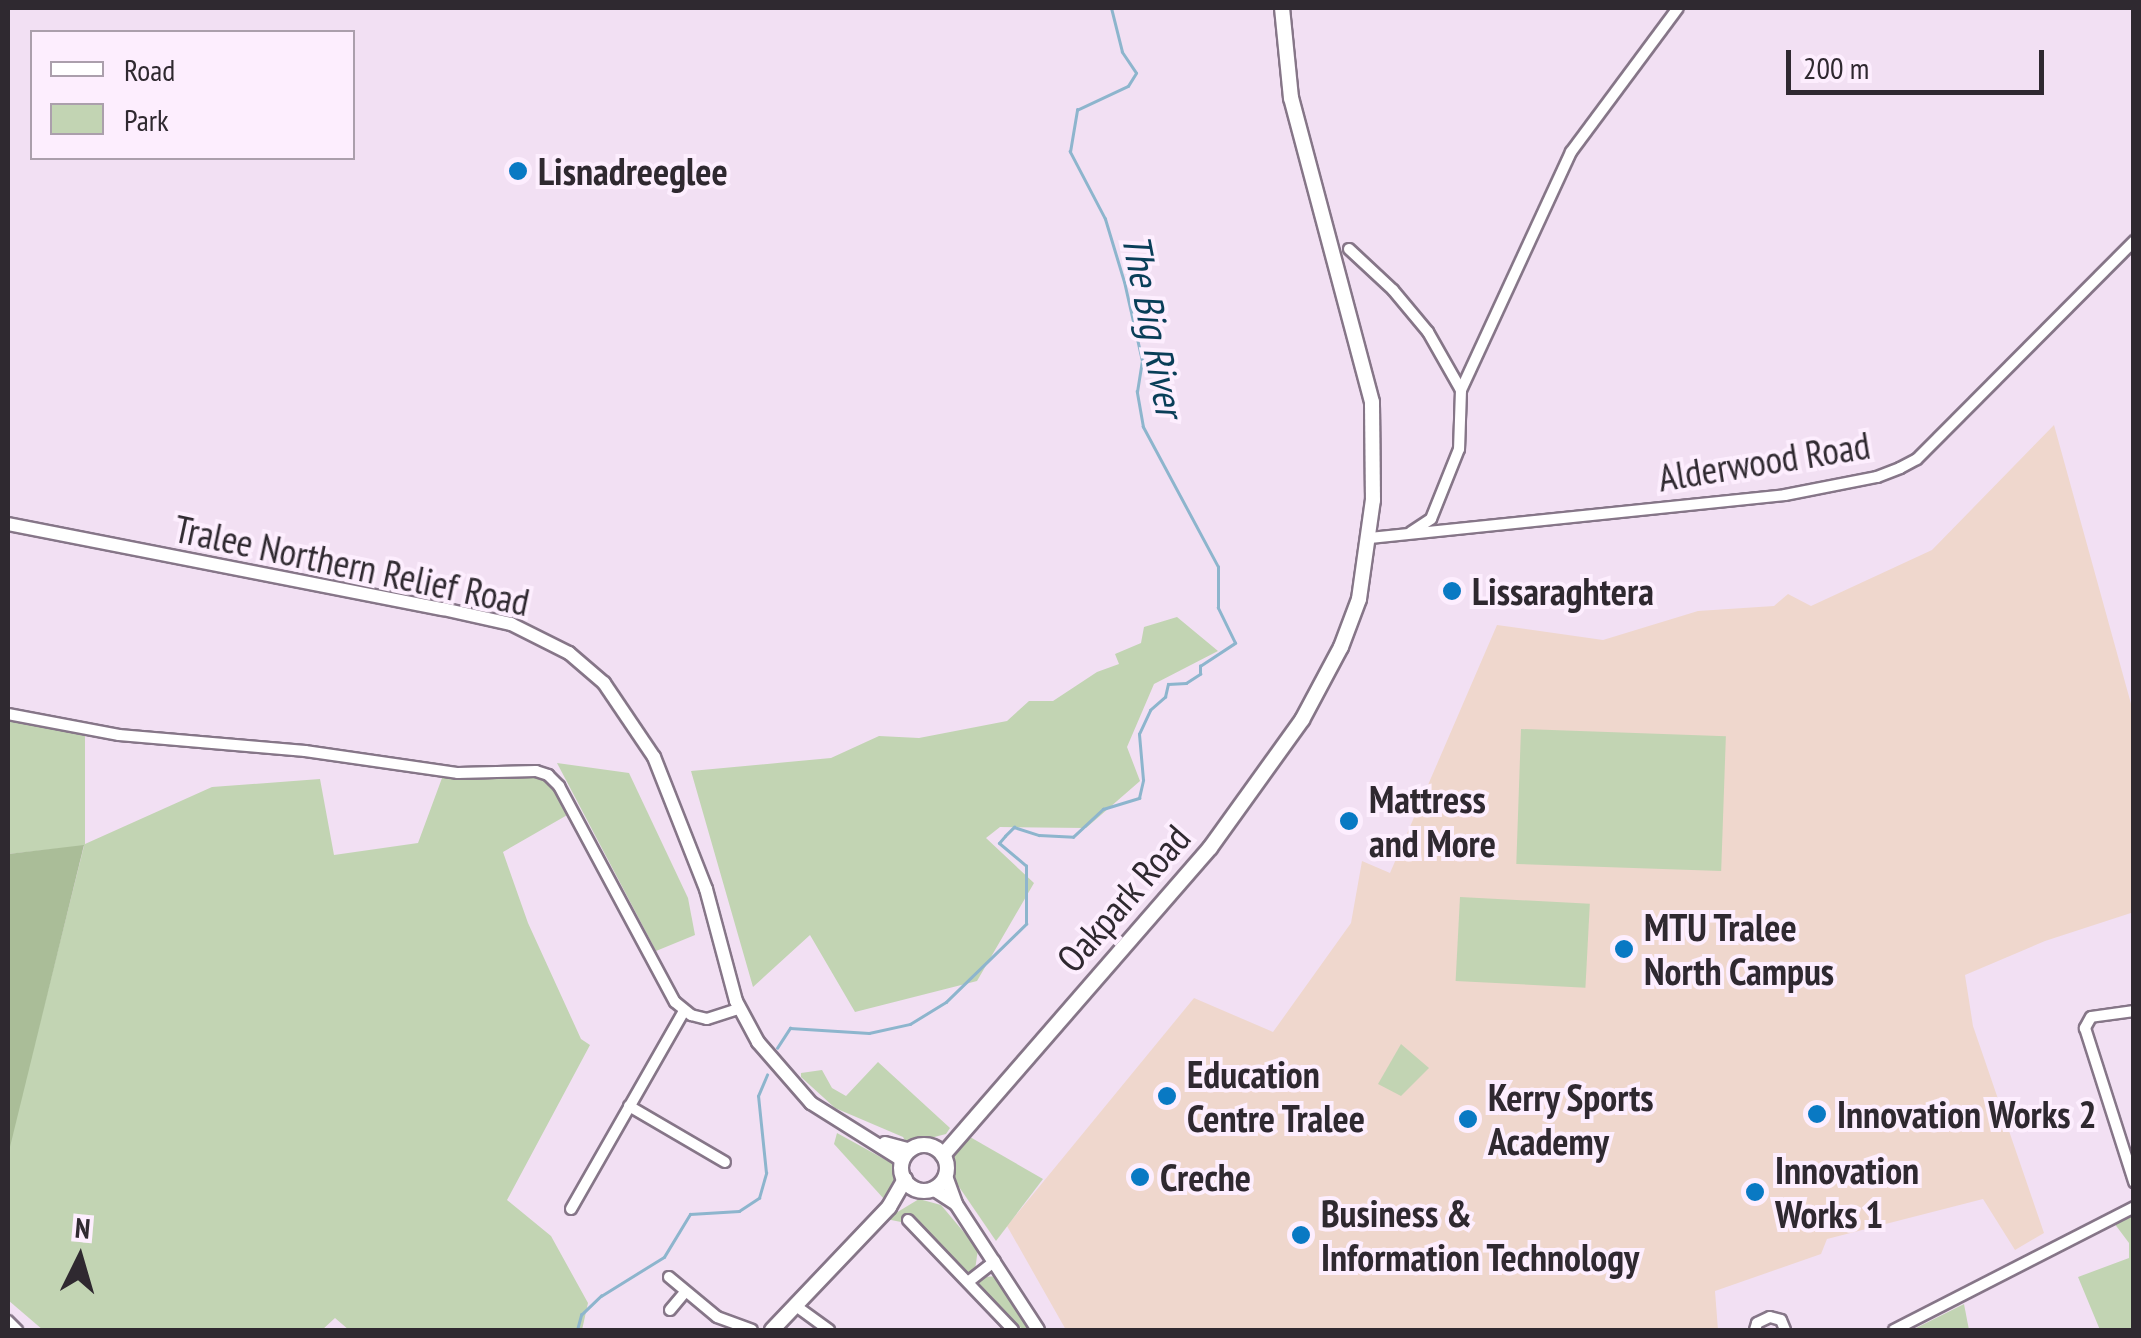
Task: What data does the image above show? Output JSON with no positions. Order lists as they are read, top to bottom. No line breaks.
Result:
{"streets":{"main road":["Oakpark Road"],"street":["Alderwood Road","Tralee Northern Relief Road"]},"crossings":[["Alderwood Road","Oakpark Road"]],"water":["The Big River"],"places":["Lisnadreeglee","Lissaraghtera","Mattress and More","MTU Tralee North Campus","Education Centre Tralee","Innovation Works 2","Kerry Sports Academy","Creche","Innovation Works 1","Business & Information Technology"],"legend":["Road","Park"],"scale_bar":"200 m","north":"top"}
